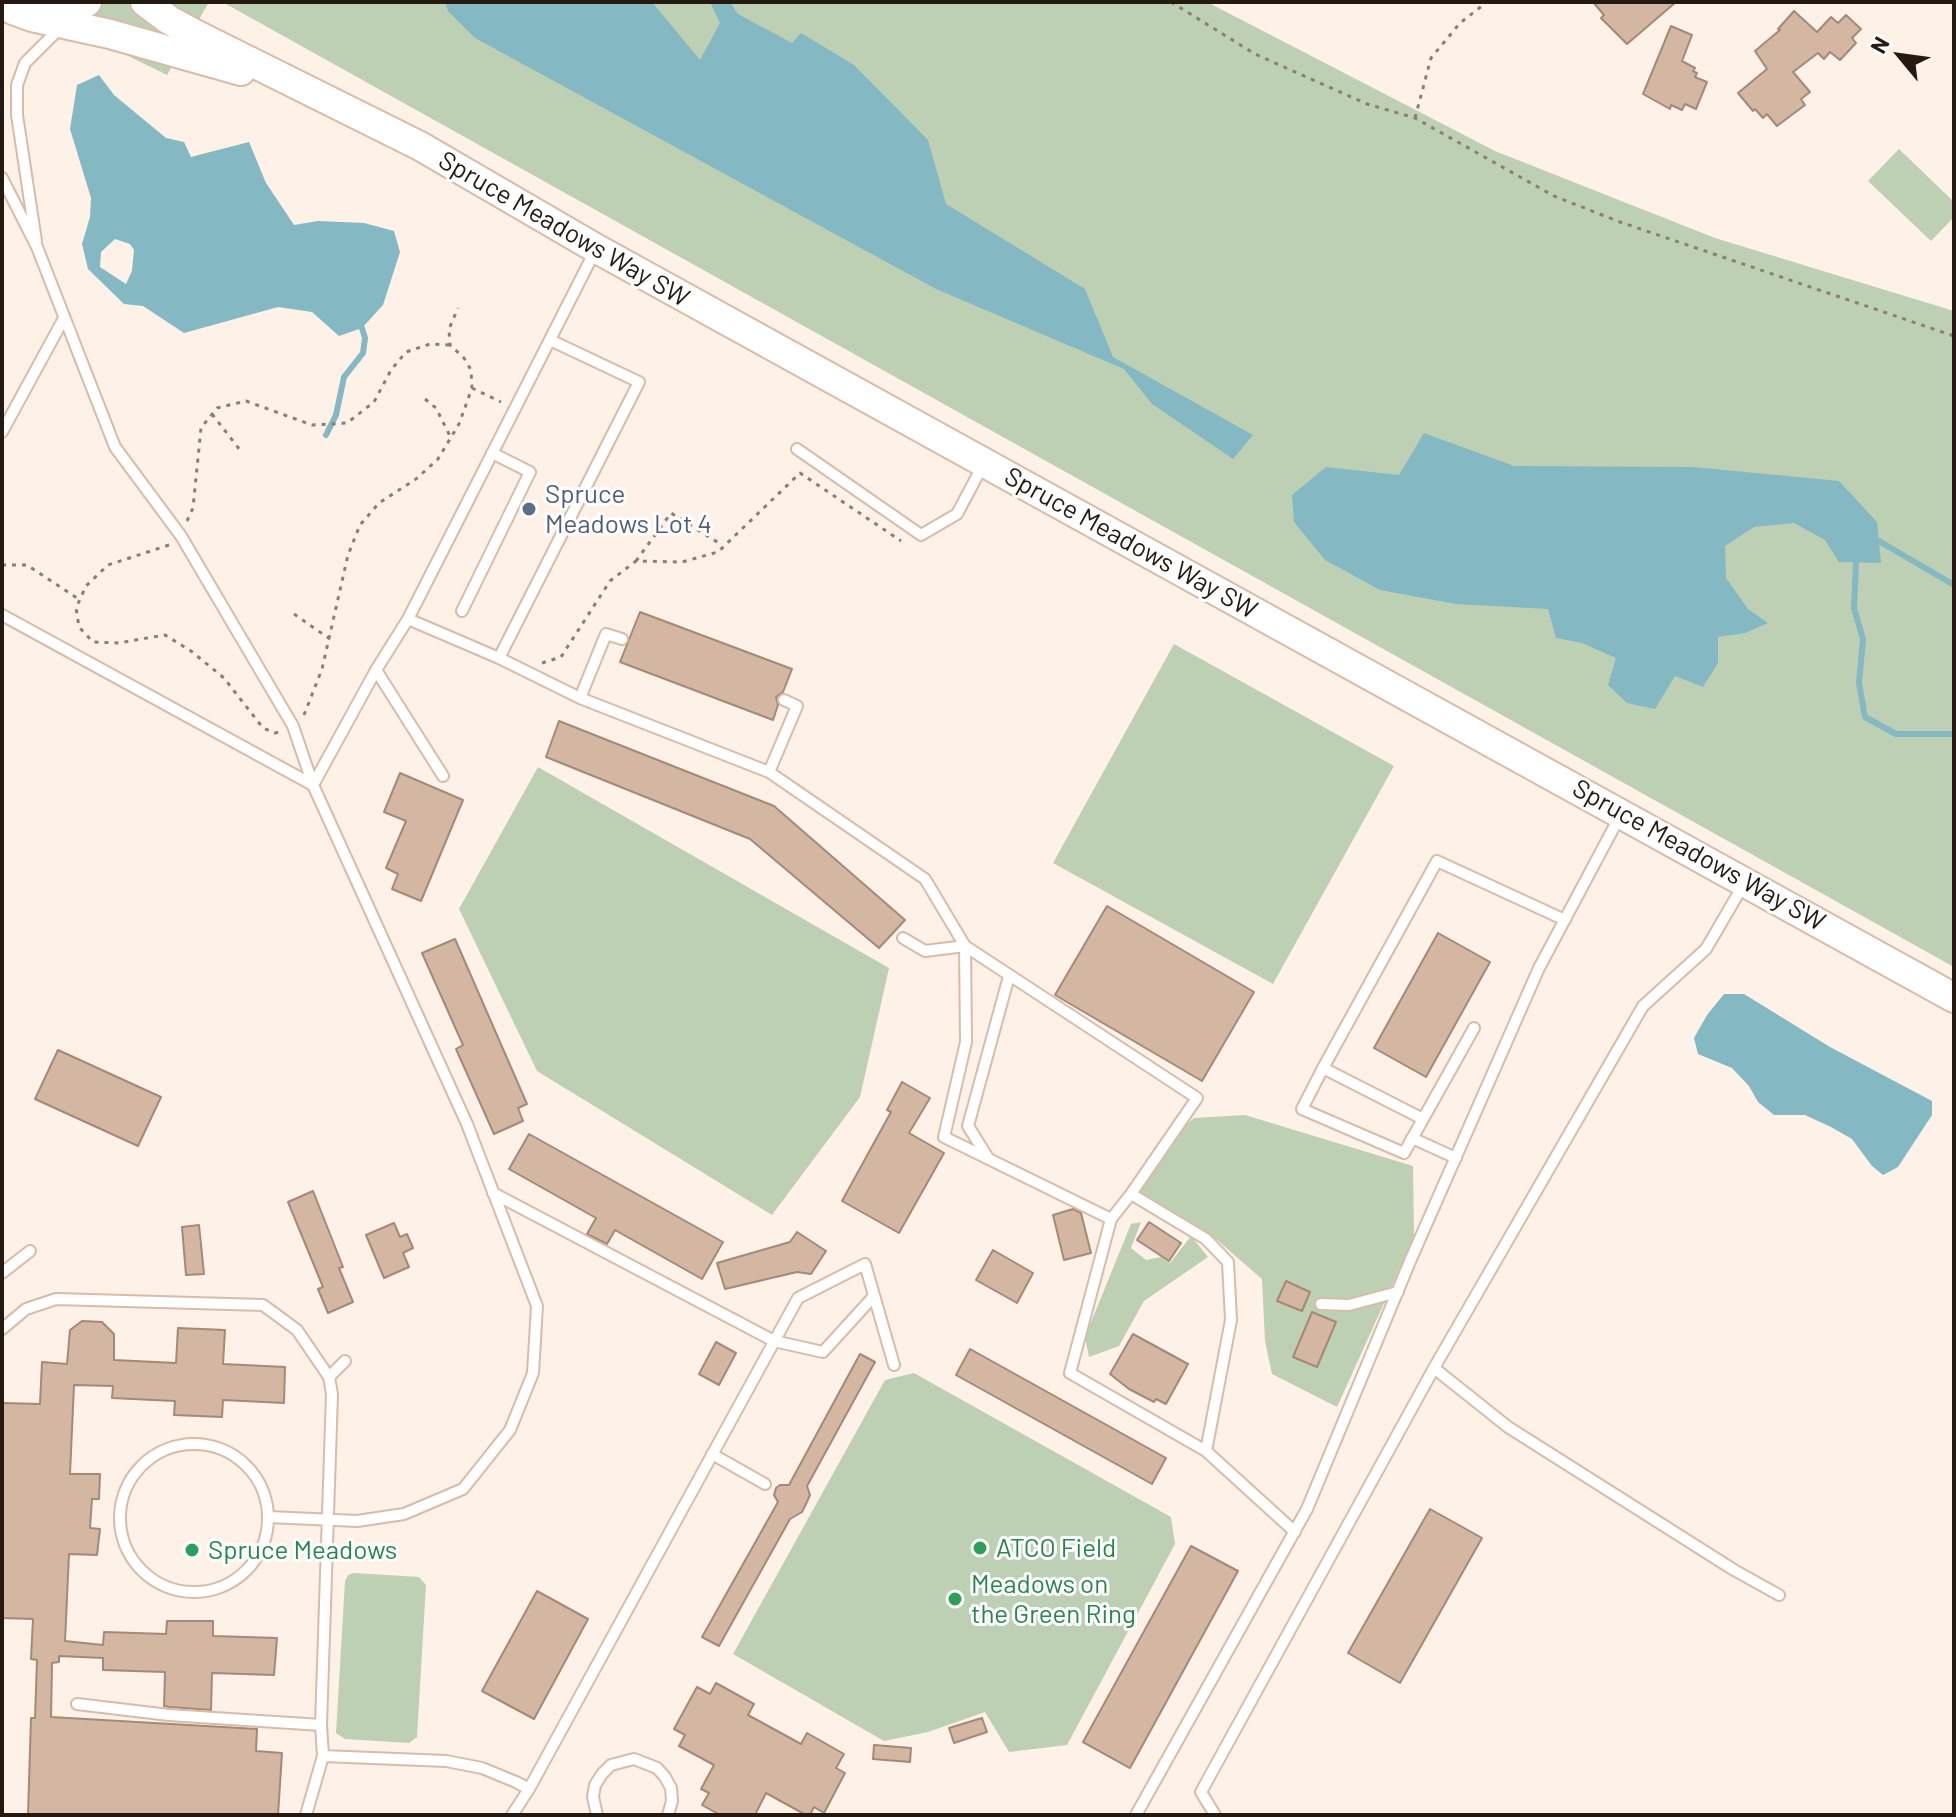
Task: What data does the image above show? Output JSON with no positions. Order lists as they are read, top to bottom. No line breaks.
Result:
{"streets":{"main road":["Spruce Meadows Way SW"]},"places":["Spruce Meadows Lot 4","ATCO Field","Spruce Meadows","Meadows on the Green Ring"],"north":"top left"}
